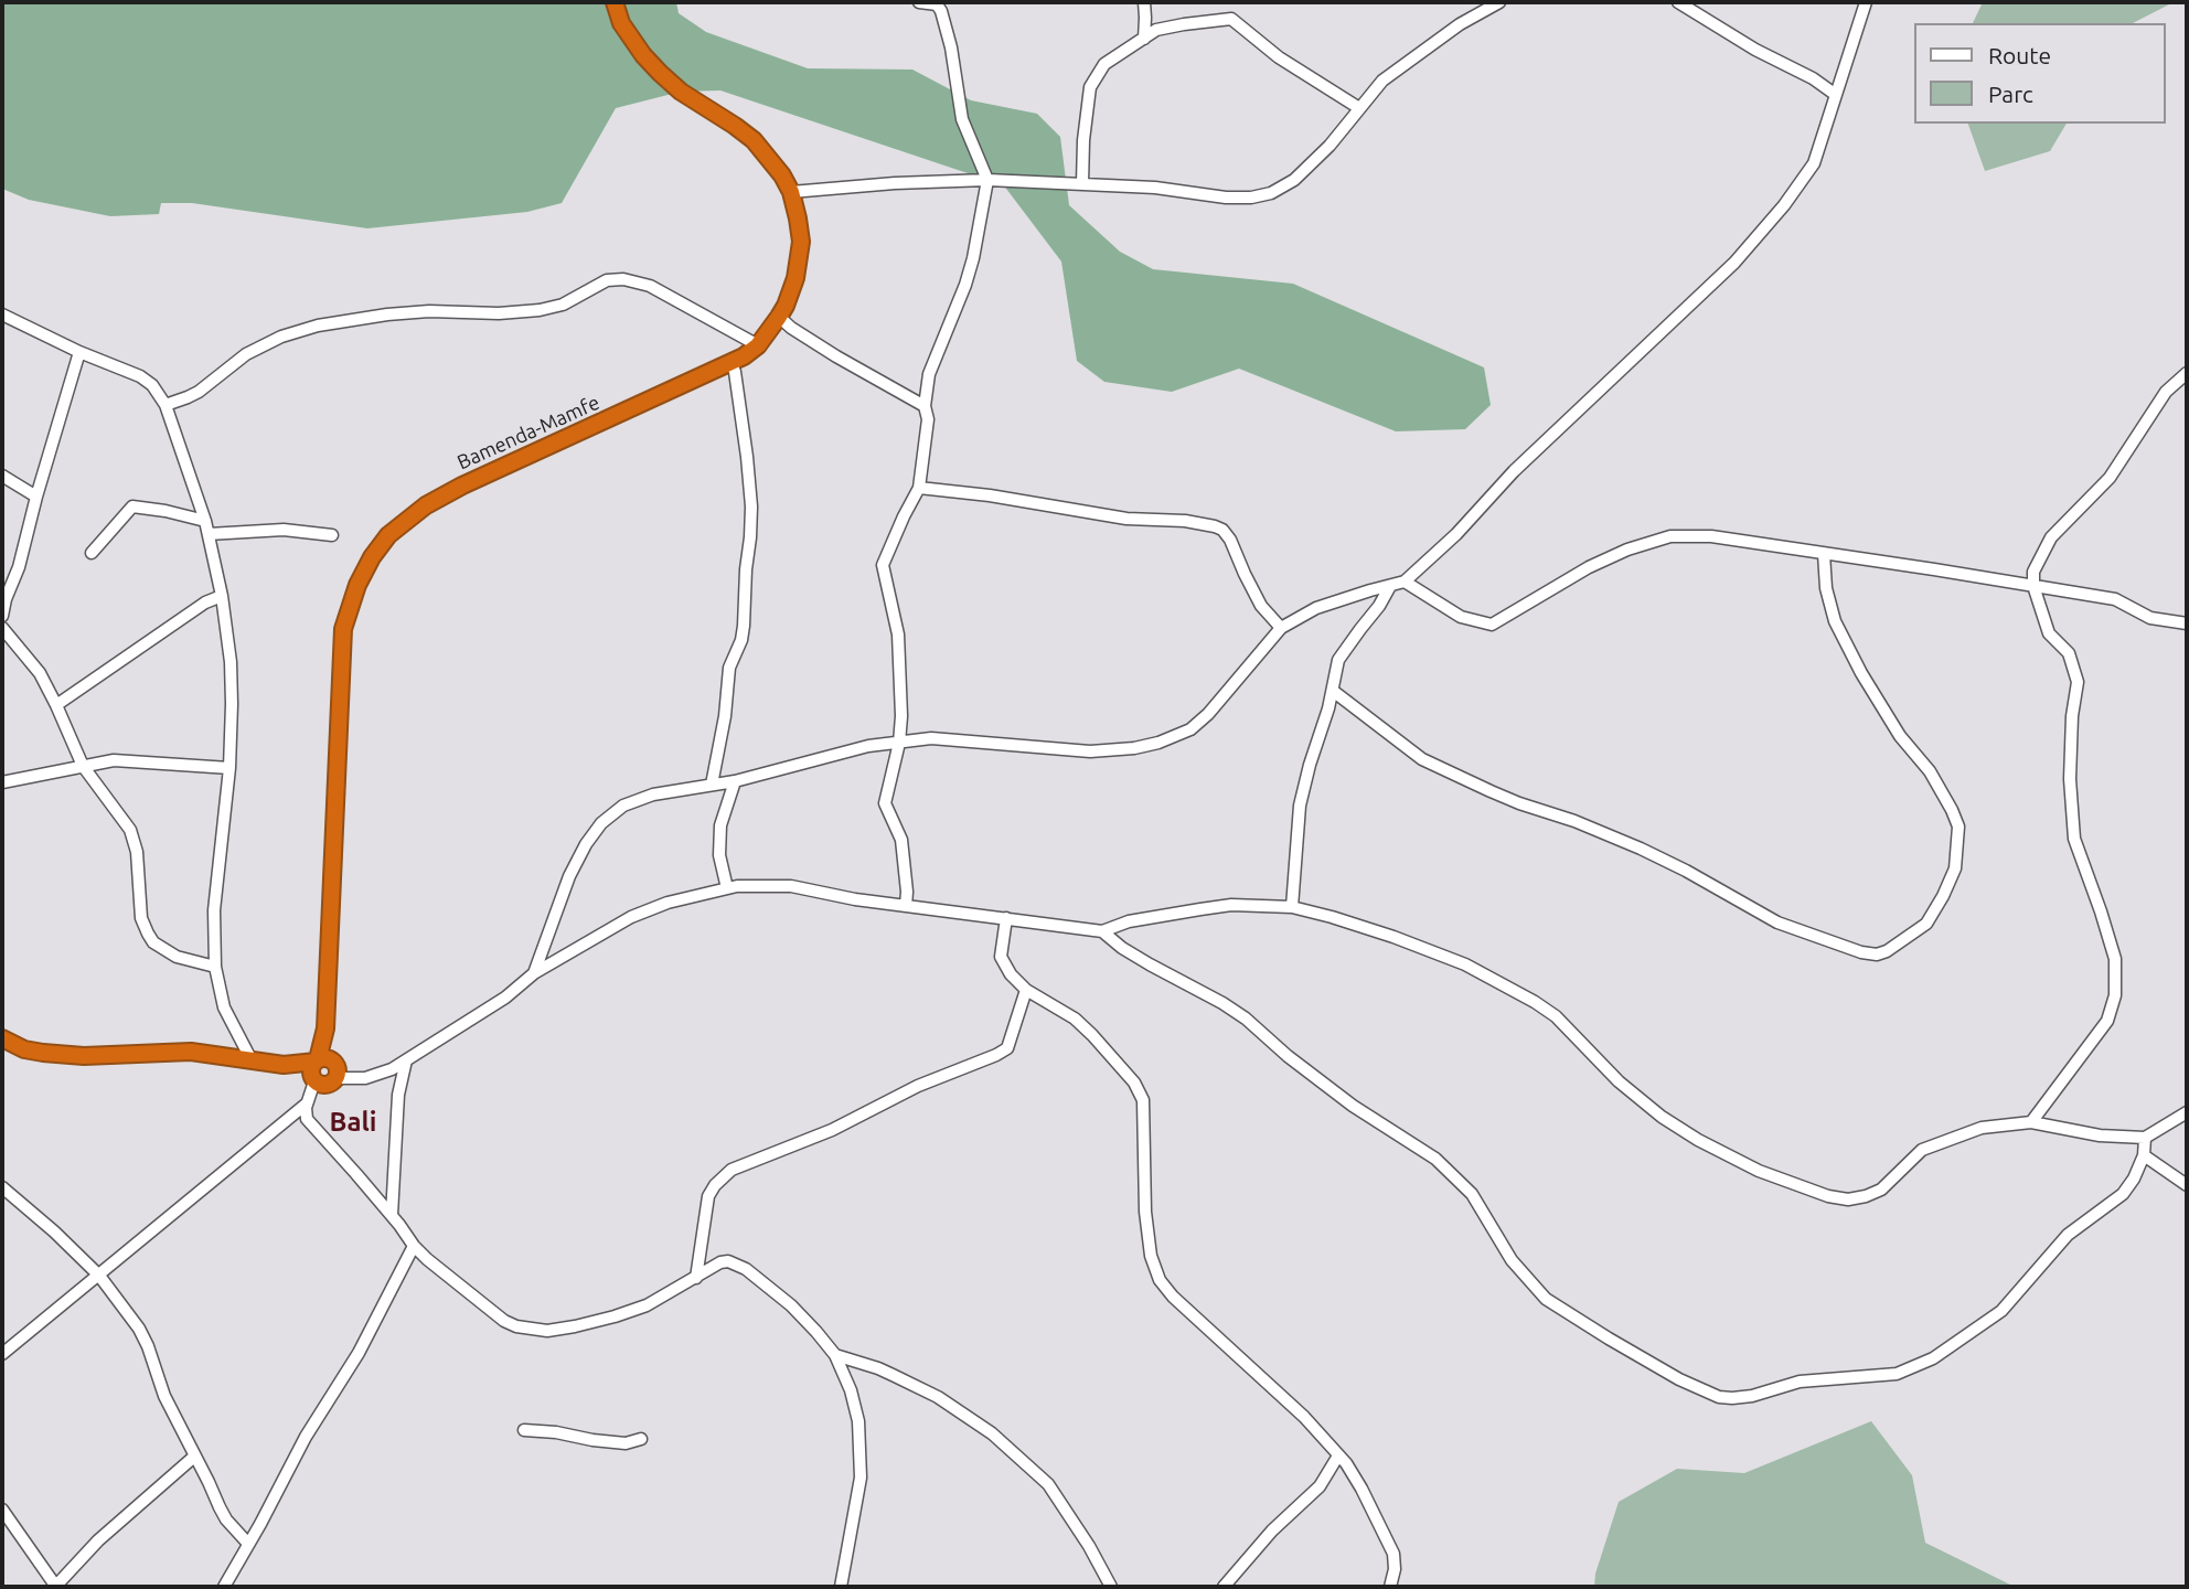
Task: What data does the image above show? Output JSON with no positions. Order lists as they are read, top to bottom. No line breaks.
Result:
{"streets":{"highway":["Bamenda-Mamfe"]},"districts":["Bali"],"legend":["Route","Parc"]}
